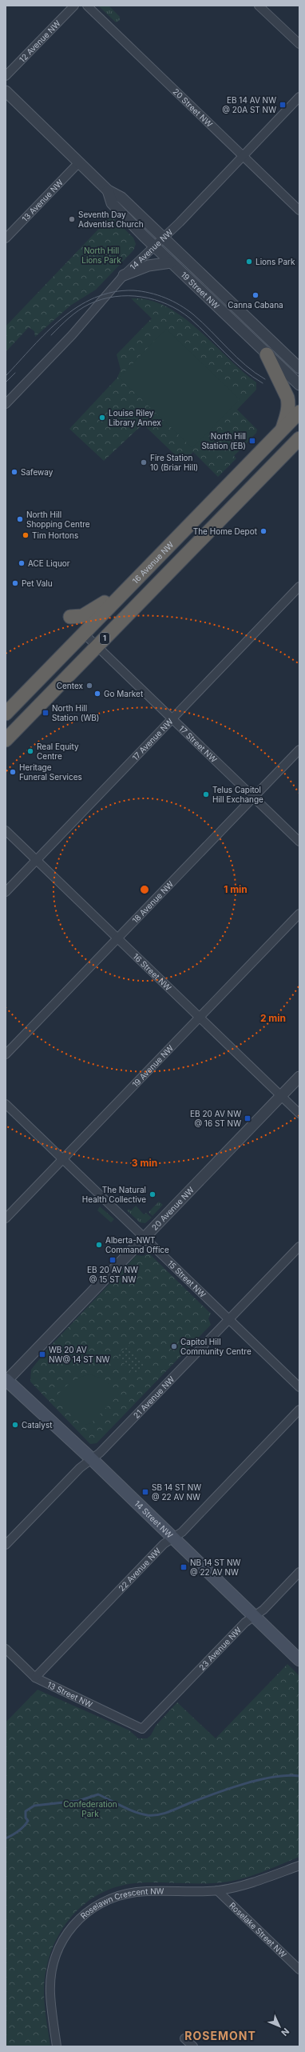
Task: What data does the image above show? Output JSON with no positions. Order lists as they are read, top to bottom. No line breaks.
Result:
{"streets":{"highway":["16 Avenue NW","1"],"main road":["14 Street NW"],"street":["12 Avenue NW","20 Street NW","13 Avenue NW","14 Avenue NW","19 Street NW","17 Avenue NW","17 Street NW","18 Avenue NW","16 Street NW","19 Avenue NW","20 Avenue NW","15 Street NW","21 Avenue NW","22 Avenue NW","23 Avenue NW","13 Street NW","Roselawn Crescent NW","Roselake Street NW"]},"crossings":[["20 Street NW","14 Avenue NW"],["13 Avenue NW","19 Street NW"],["14 Avenue NW","19 Street NW"],["16 Avenue NW","17 Street NW"],["1","17 Street NW"],["17 Avenue NW","17 Street NW"],["17 Avenue NW","16 Street NW"],["17 Street NW","18 Avenue NW"],["18 Avenue NW","16 Street NW"],["16 Street NW","19 Avenue NW"],["16 Street NW","20 Avenue NW"],["19 Avenue NW","15 Street NW"],["20 Avenue NW","15 Street NW"],["20 Avenue NW","14 Street NW"],["15 Street NW","21 Avenue NW"],["21 Avenue NW","14 Street NW"],["14 Street NW","22 Avenue NW"],["14 Street NW","23 Avenue NW"],["22 Avenue NW","13 Street NW"],["23 Avenue NW","13 Street NW"],["Roselawn Crescent NW","Roselake Street NW"]],"districts":["ROSEMONT"],"parks":["North Hill Lions Park","Confederation Park"],"places":{"transit":["EB 14 AV NW @ 20A ST NW","North Hill Station (EB)","North Hill Station (WB)","EB 20 AV NW @ 16 ST NW","EB 20 AV NW @ 15 ST NW","WB 20 AV NW@ 14 ST NW","SB 14 ST NW @ 22 AV NW","NB 14 ST NW @ 22 AV NW"],"other":["Seventh Day Adventist Church","Lions Park","Canna Cabana","Louise Riley Library Annex","Fire Station 10 (Briar Hill)","Safeway","North Hill Shopping Centre","The Home Depot","Tim Hortons","ACE Liquor","Pet Valu","Centex","Go Market","Real Equity Centre","Heritage Funeral Services","Telus Capitol Hill Exchange","The Natural Health Collective","Alberta-NWT Command Office","Capitol Hill Community Centre","Catalyst"]},"north":"bottom right","rings":["1 min","2 min","3 min"]}
